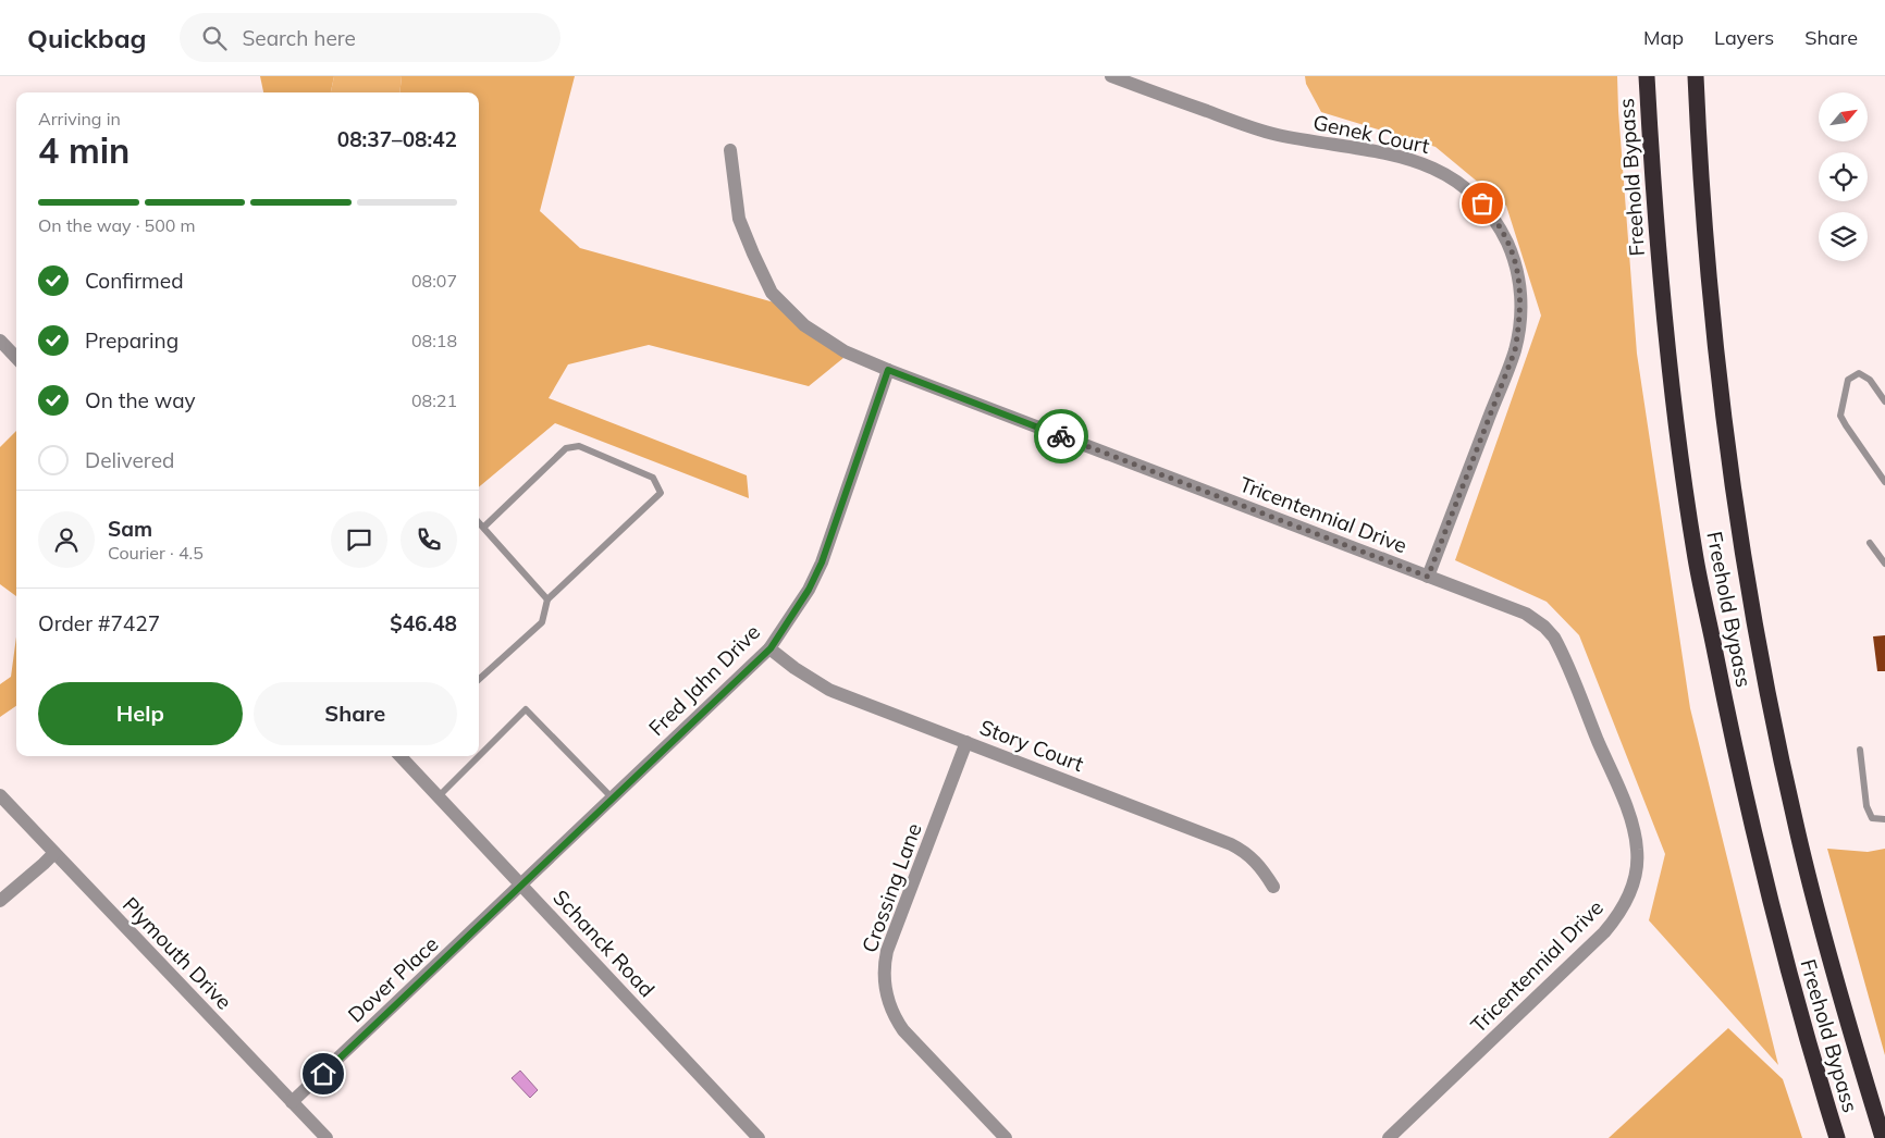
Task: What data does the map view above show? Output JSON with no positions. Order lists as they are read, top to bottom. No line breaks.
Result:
{"streets":{"highway":["Freehold Bypass"],"street":["Genek Court","Tricentennial Drive","Fred Jahn Drive","Story Court","Crossing Lane","Schanck Road","Plymouth Drive","Dover Place"]},"crossings":[["Genek Court","Tricentennial Drive"],["Tricentennial Drive","Fred Jahn Drive"],["Fred Jahn Drive","Story Court"],["Fred Jahn Drive","Schanck Road"],["Fred Jahn Drive","Dover Place"],["Story Court","Crossing Lane"],["Schanck Road","Dover Place"],["Plymouth Drive","Dover Place"]],"north":"top right","page":{"header":"Quickbag","search":"Search here","nav":["Map","Layers","Share"],"heading":["4 min","Arriving in","08:37–08:42"],"panel":["Sam","Courier · 4.5","Order #7427","$46.48"],"bar":"On the way · 500 m","list":[["Confirmed","08:07"],["Preparing","08:18"],["On the way","08:21"],"Delivered"],"buttons":["Help","Share"]}}
